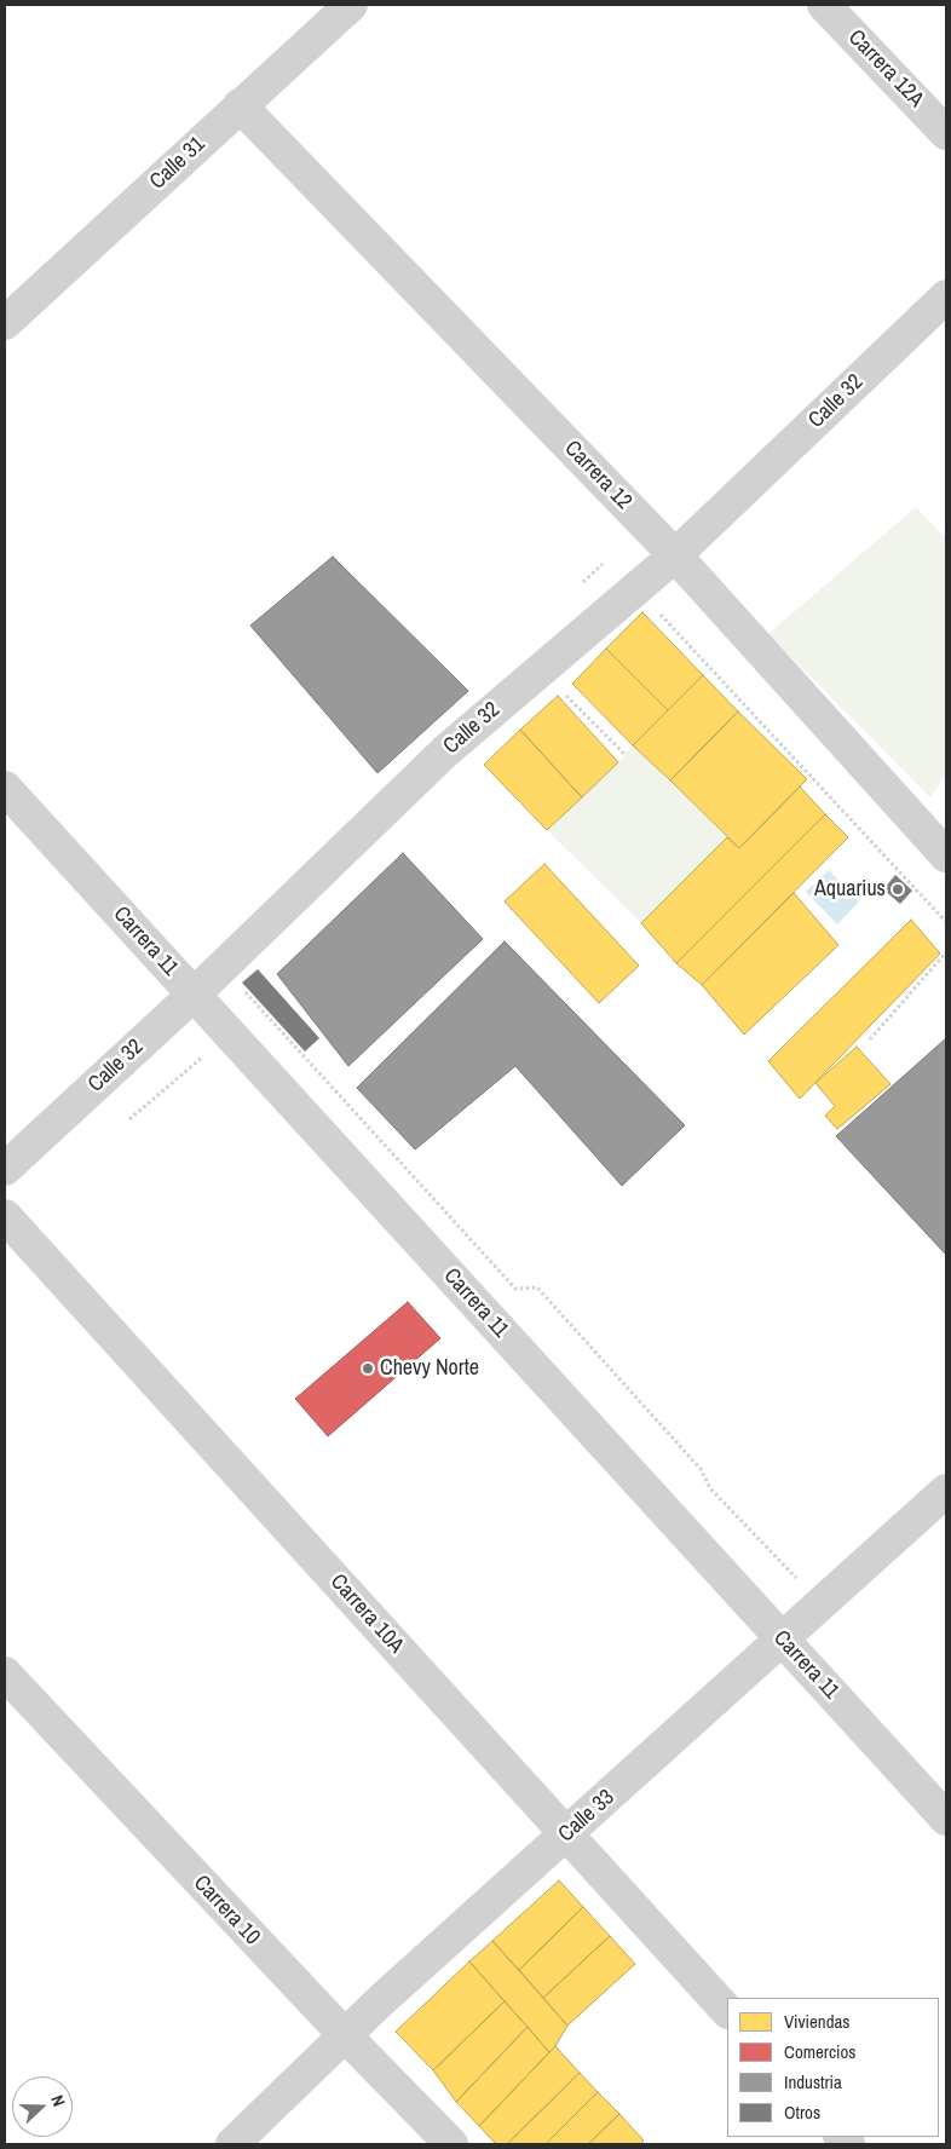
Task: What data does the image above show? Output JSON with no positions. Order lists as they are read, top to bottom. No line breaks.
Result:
{"streets":{"street":["Carrera 12A","Calle 31","Calle 32","Carrera 12","Carrera 11","Carrera 10A","Calle 33","Carrera 10"]},"crossings":[["Calle 31","Carrera 12"],["Calle 32","Carrera 12"],["Calle 32","Carrera 11"],["Carrera 11","Calle 33"],["Carrera 10A","Calle 33"],["Calle 33","Carrera 10"]],"places":["Aquarius","Chevy Norte"],"legend":["Viviendas","Comercios","Industria","Otros"],"north":"right"}
